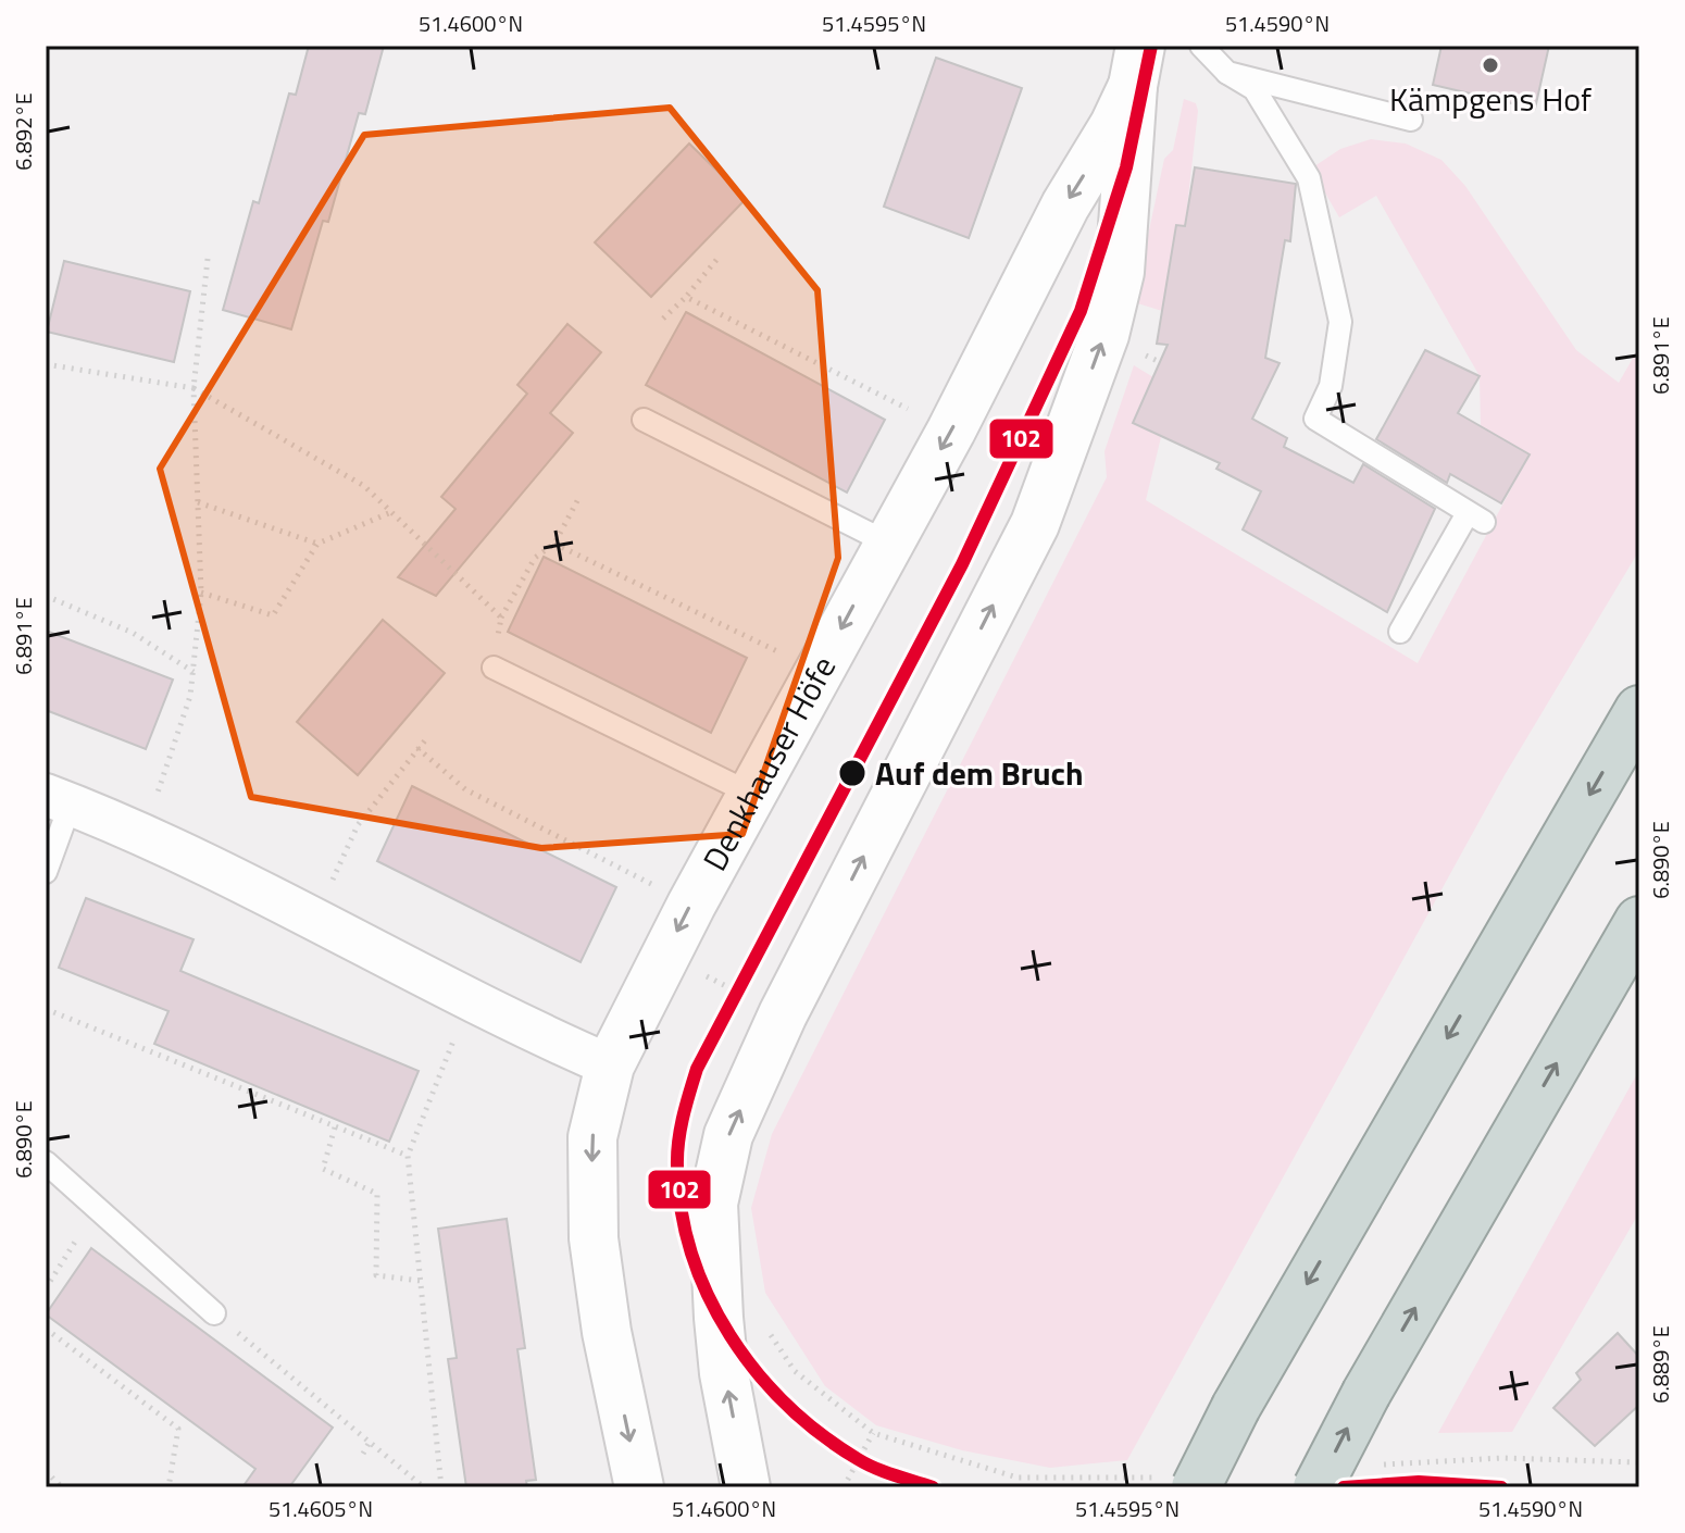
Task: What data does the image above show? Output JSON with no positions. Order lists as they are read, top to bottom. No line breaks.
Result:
{"streets":{"street":["Denkhauser Höfe"]},"places":["Kämpgens Hof","Auf dem Bruch"],"lines":["transit line 102"],"coordinates":["51.4600°N","51.4595°N","51.4590°N","6.892°E","6.891°E","6.890°E","6.889°E","51.4605°N"]}
